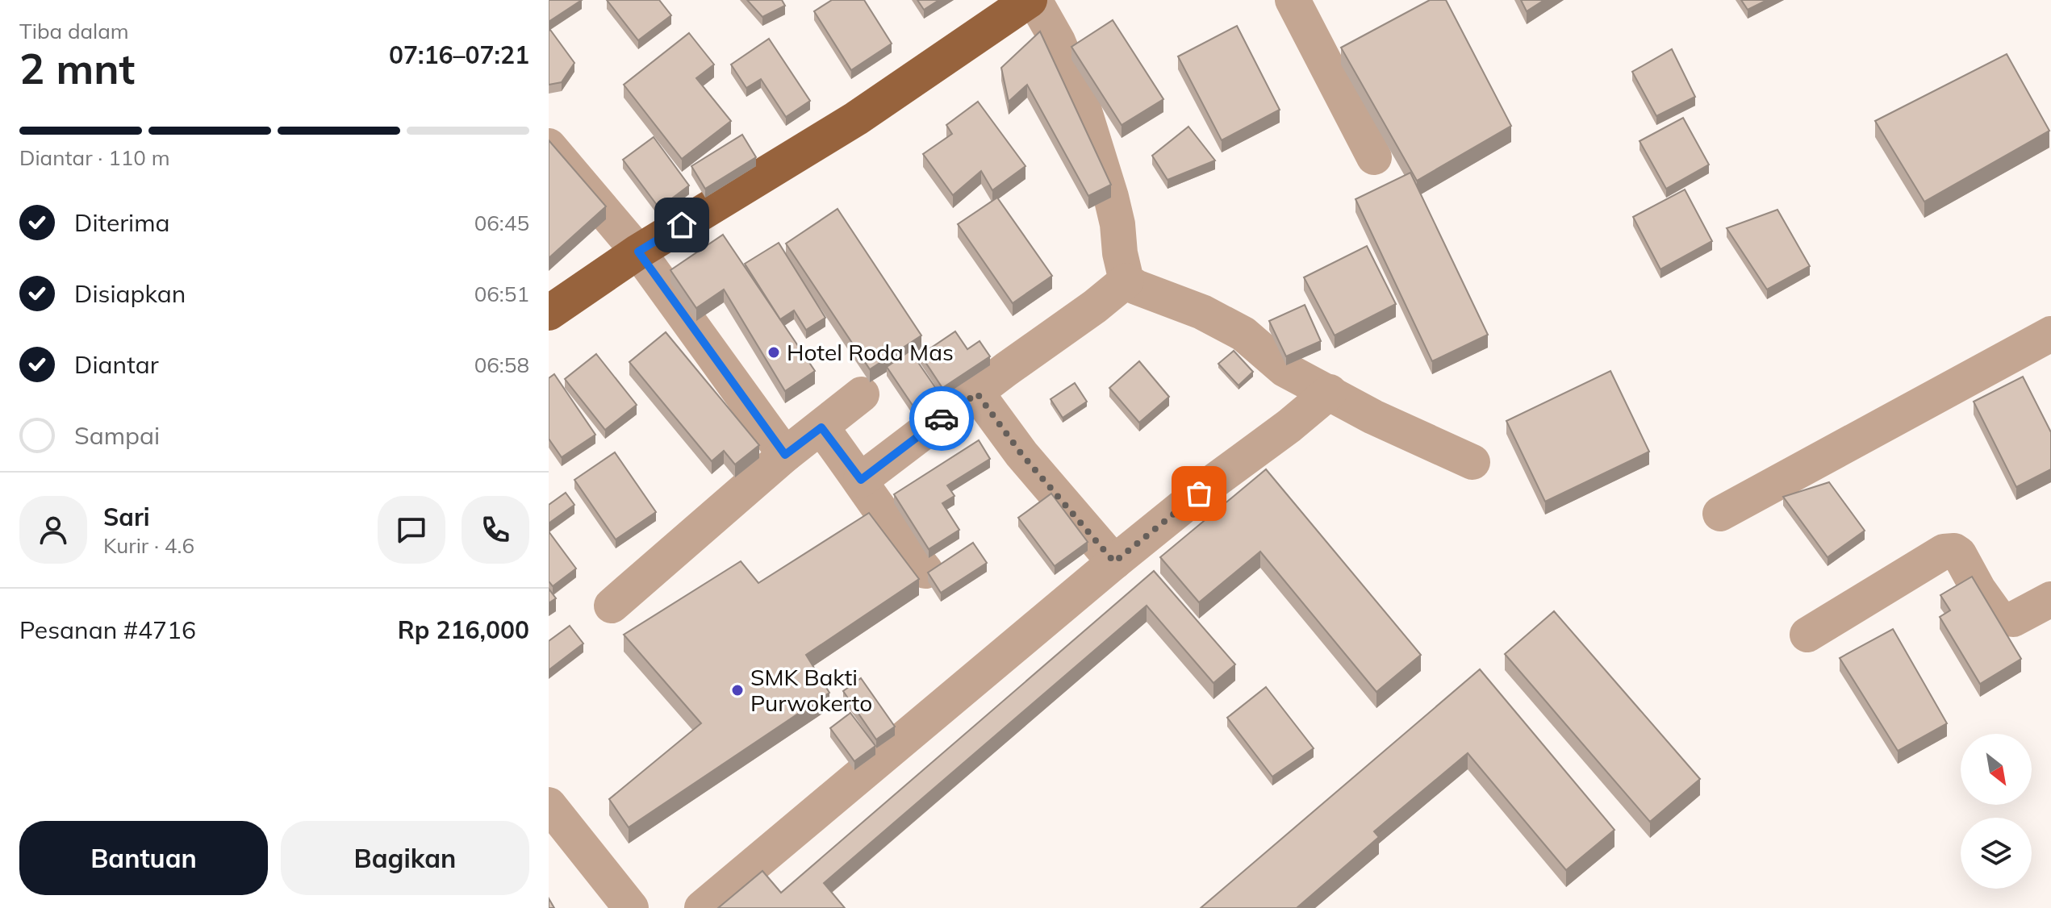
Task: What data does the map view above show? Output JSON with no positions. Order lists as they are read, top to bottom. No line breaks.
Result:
{"places":["Hotel Roda Mas","SMK Bakti Purwokerto"],"north":"bottom right","page":{"heading":["2 mnt","Tiba dalam","07:16–07:21"],"panel":["Sari","Kurir · 4.6","Pesanan #4716","Rp 216,000"],"bar":"Diantar · 110 m","list":[["Diterima","06:45"],["Disiapkan","06:51"],["Diantar","06:58"],"Sampai"],"buttons":["Bantuan","Bagikan"]}}
